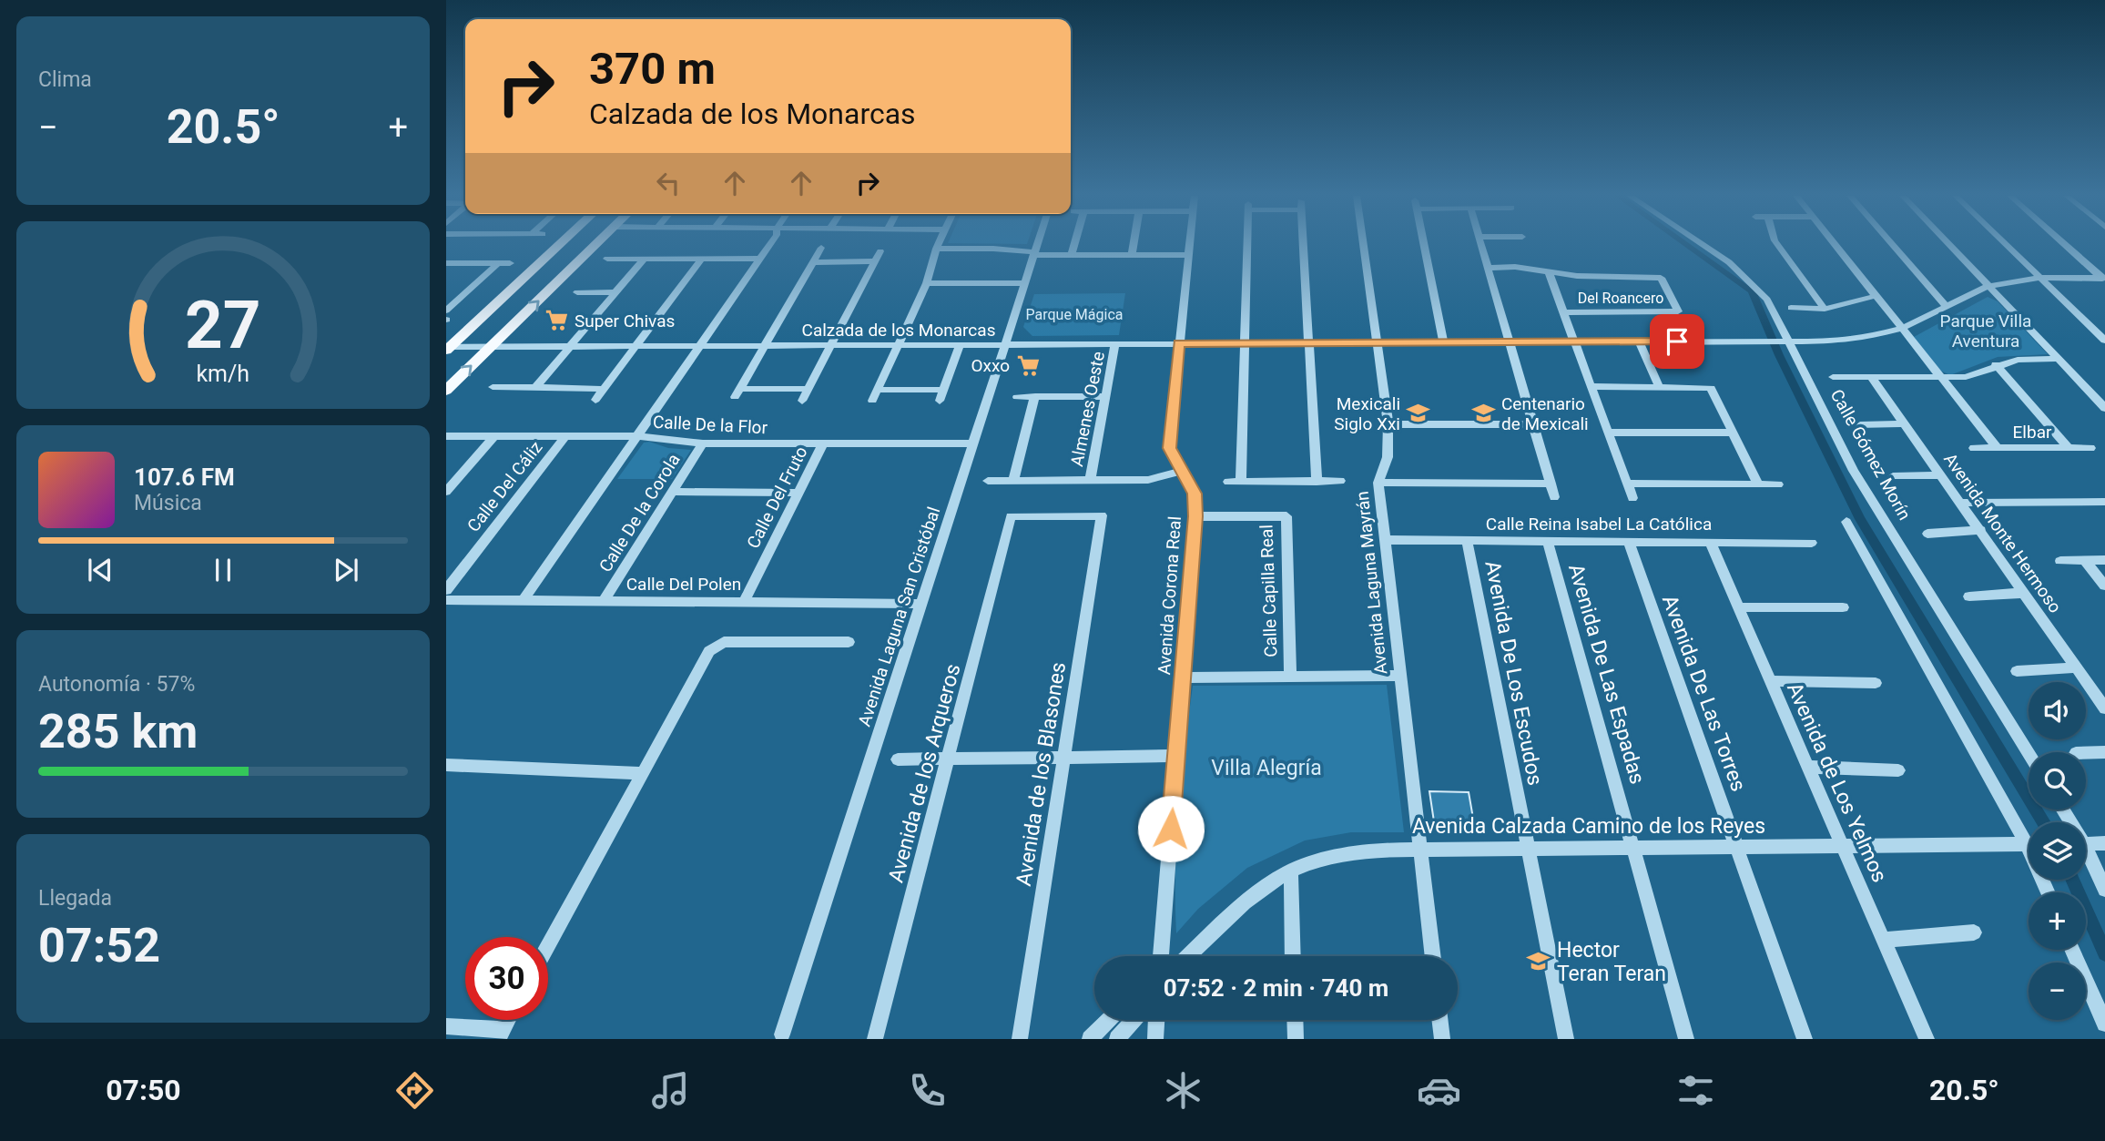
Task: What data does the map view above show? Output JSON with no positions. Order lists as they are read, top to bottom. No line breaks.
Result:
{"streets":{"street":["Del Roancero","Calzada de los Monarcas","Almenes Oeste","Calle De la Flor","Elbar","Calle Gómez Morín","Calle Del Cáliz","Calle Del Fruto","Calle De la Corola","Calle Reina Isabel La Católica","Avenida Monte Hermoso","Avenida Laguna Mayrán","Calle Del Polen","Calle Capilla Real","Avenida Corona Real","Avenida Laguna San Cristóbal","Avenida De Los Escudos","Avenida De Las Espadas","Avenida De Las Torres","Avenida de los Arqueros","Avenida de los Blasones","Avenida de Los Yelmos","Avenida Calzada Camino de los Reyes"]},"crossings":[["Calzada de los Monarcas","Almenes Oeste"],["Calzada de los Monarcas","Calle Gómez Morín"],["Calzada de los Monarcas","Avenida Laguna Mayrán"],["Calzada de los Monarcas","Avenida Corona Real"],["Calzada de los Monarcas","Avenida Laguna San Cristóbal"],["Calle De la Flor","Calle Del Cáliz"],["Calle De la Flor","Calle Del Fruto"],["Calle De la Flor","Calle De la Corola"],["Calle De la Flor","Avenida Laguna San Cristóbal"],["Calle Del Fruto","Calle Del Polen"],["Calle De la Corola","Calle Del Polen"],["Calle Reina Isabel La Católica","Avenida Laguna Mayrán"],["Calle Reina Isabel La Católica","Avenida De Los Escudos"],["Calle Reina Isabel La Católica","Avenida De Las Espadas"],["Calle Reina Isabel La Católica","Avenida De Las Torres"],["Calle Reina Isabel La Católica","Avenida de Los Yelmos"],["Avenida Laguna Mayrán","Avenida Calzada Camino de los Reyes"],["Calle Del Polen","Avenida Laguna San Cristóbal"],["Calle Capilla Real","Avenida Corona Real"],["Avenida De Los Escudos","Avenida Calzada Camino de los Reyes"],["Avenida De Las Espadas","Avenida Calzada Camino de los Reyes"],["Avenida De Las Torres","Avenida Calzada Camino de los Reyes"],["Avenida de los Arqueros","Avenida de los Blasones"],["Avenida de Los Yelmos","Avenida Calzada Camino de los Reyes"]],"parks":["Parque Mágica","Parque Villa Aventura","Villa Alegría"],"places":{"supermarket":["Super Chivas","Oxxo"],"school or university":["Mexicali Siglo Xxi","Centenario de Mexicali","Hector Teran Teran"]},"page":{"tile":["Clima",["Autonomía · 57%","285 km"],["Llegada","07:52"]],"turn":["370 m","Calzada de los Monarcas"],"heat":["−","20.5°","+"],"song":["107.6 FM","Música"],"map_buttons":["+","−"],"limit":"30","trip":"07:52 · 2 min · 740 m","tabs":["07:50","20.5°"],"gauge":["27","km/h"]}}
